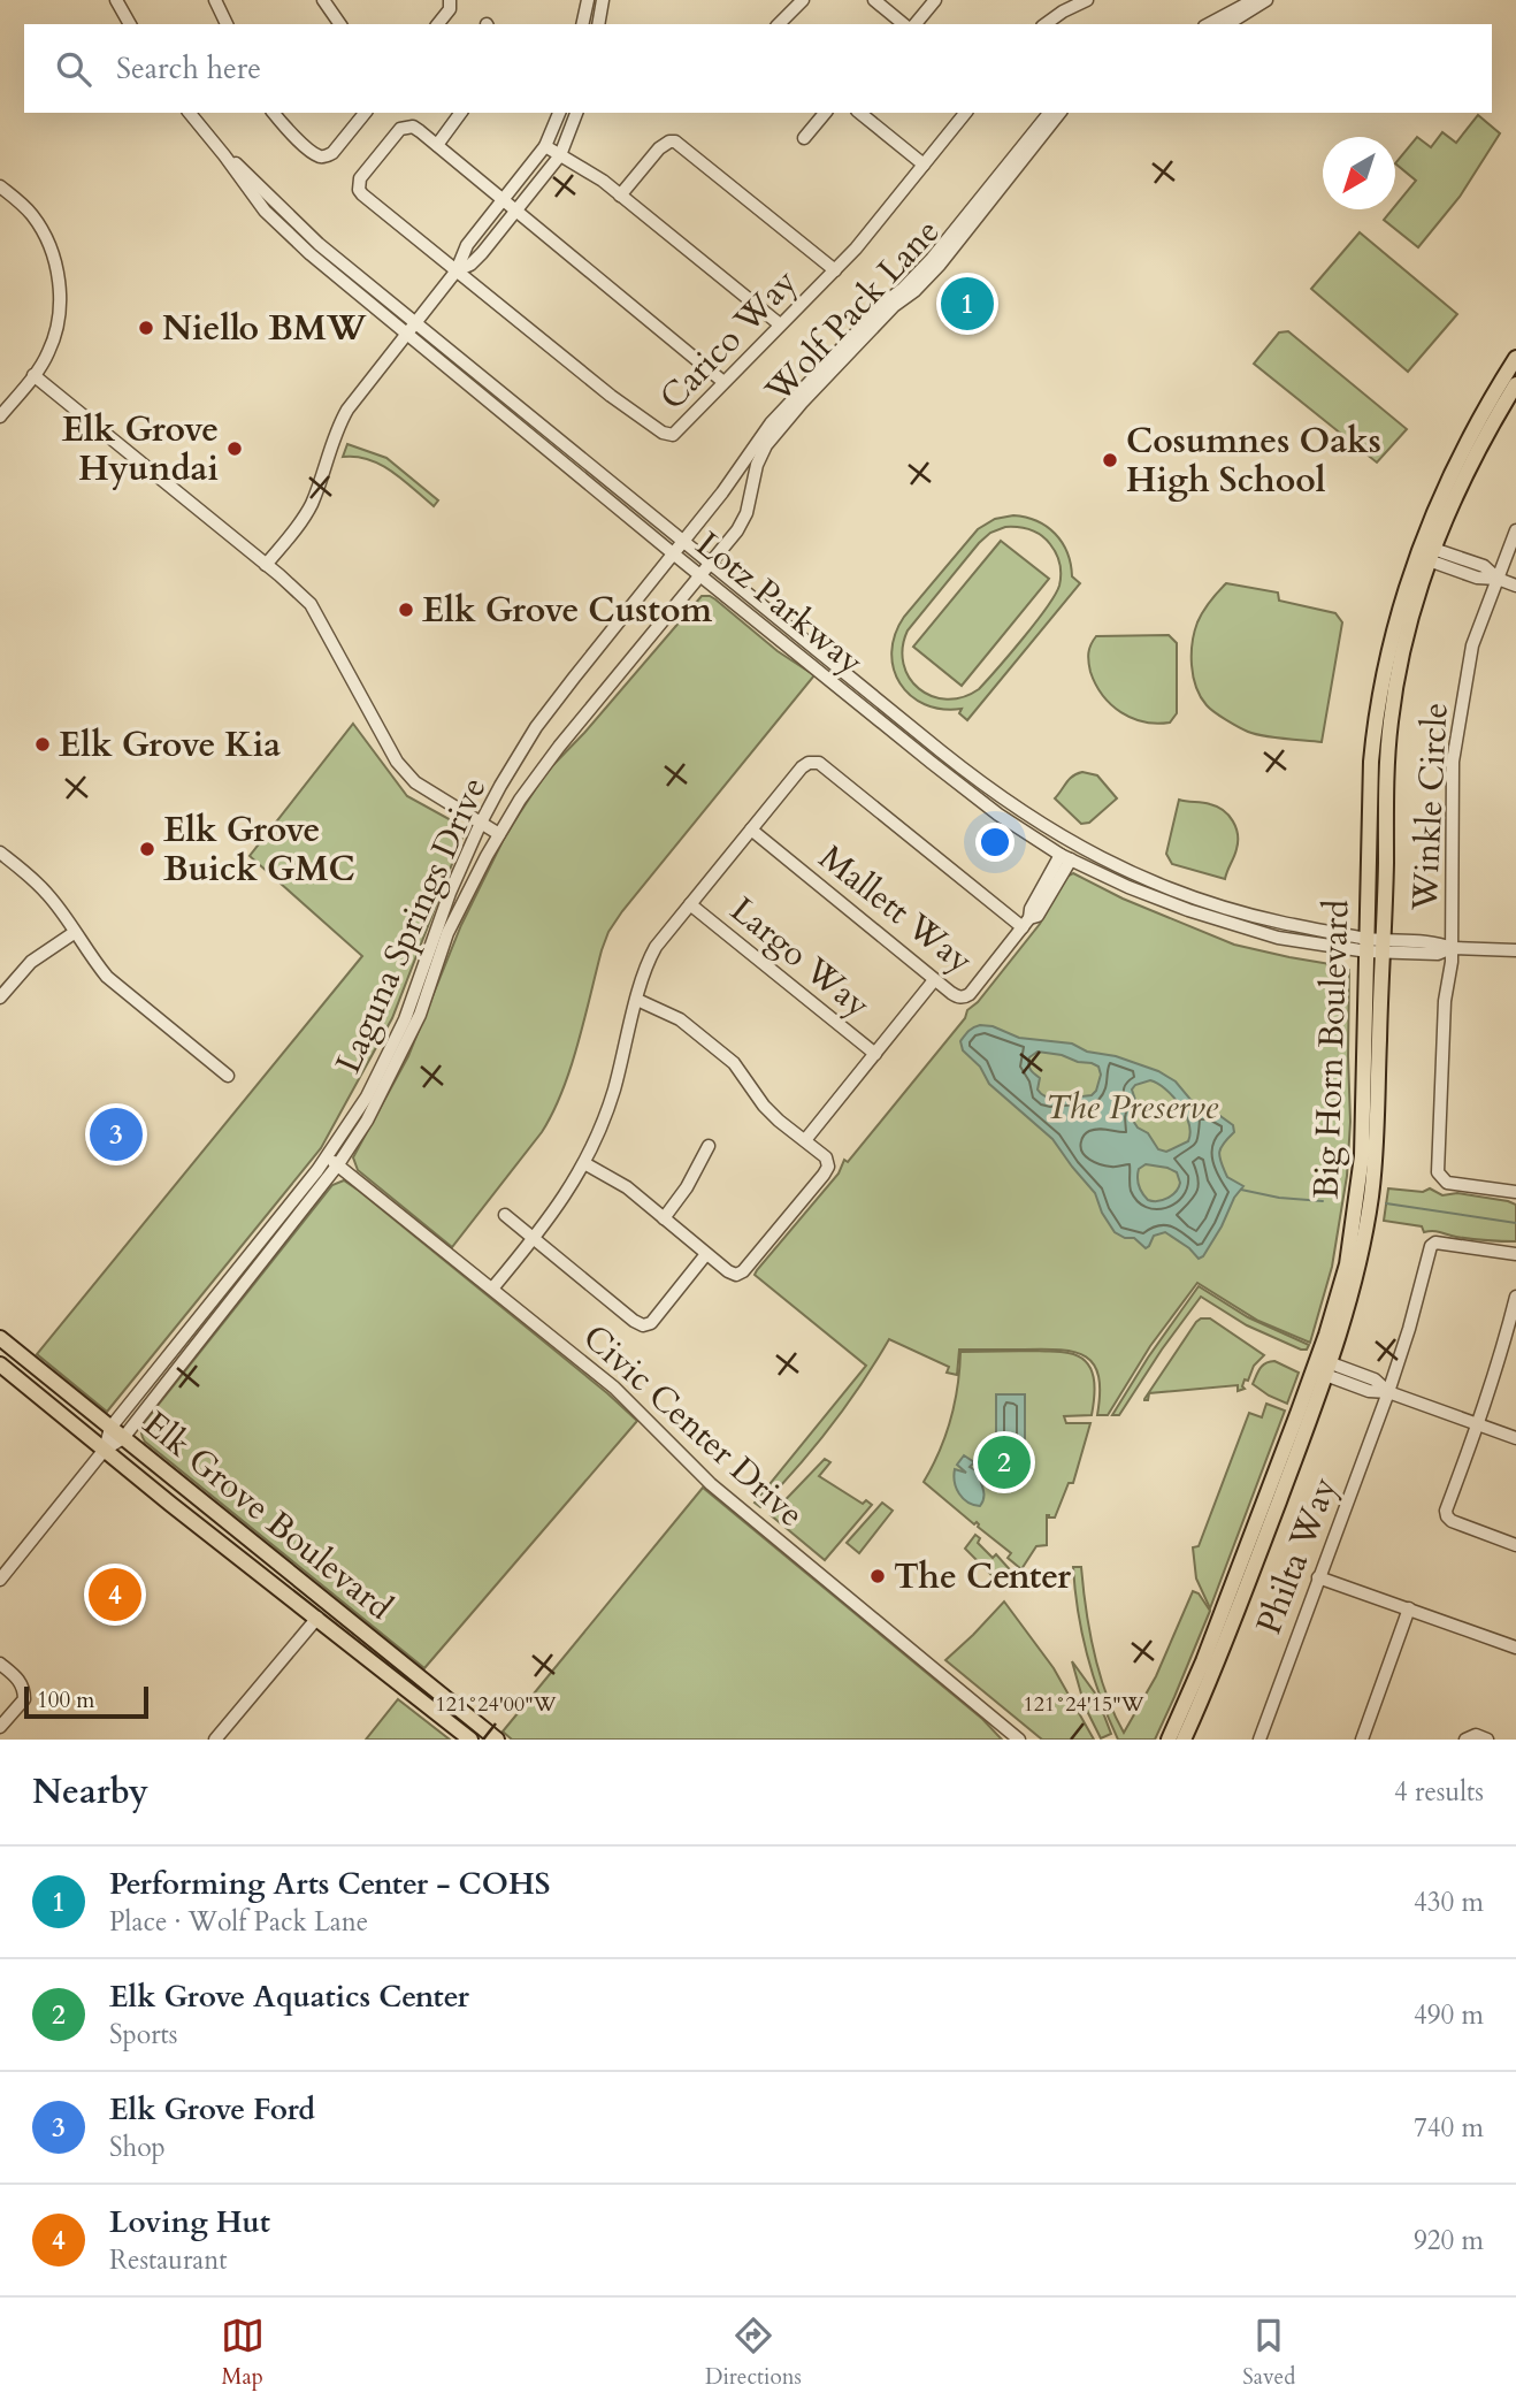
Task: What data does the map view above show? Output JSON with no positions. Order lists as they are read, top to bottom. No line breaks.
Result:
{"streets":{"main road":["Big Horn Boulevard","Elk Grove Boulevard"],"street":["Wolf Pack Lane","Carico Way","Lotz Parkway","Winkle Circle","Mallett Way","Laguna Springs Drive","Largo Way","Civic Center Drive","Philta Way"]},"crossings":[["Wolf Pack Lane","Lotz Parkway"],["Wolf Pack Lane","Laguna Springs Drive"],["Lotz Parkway","Mallett Way"],["Lotz Parkway","Laguna Springs Drive"],["Lotz Parkway","Big Horn Boulevard"],["Laguna Springs Drive","Civic Center Drive"],["Laguna Springs Drive","Elk Grove Boulevard"]],"parks":["The Preserve"],"places":["Niello BMW","Elk Grove Hyundai","Cosumnes Oaks High School","Elk Grove Custom","Elk Grove Kia","Elk Grove Buick GMC","The Center"],"scale_bar":"100 m","north":"bottom left","page":{"search":"Search here","pins":["1","3","2","4"],"scale":"100 m","heading":["Nearby","4 results"],"list":[{"mark":"1","name":"Performing Arts Center - COHS","note":"Place · Wolf Pack Lane","value":"430 m"},{"mark":"2","name":"Elk Grove Aquatics Center","note":"Sports","value":"490 m"},{"mark":"3","name":"Elk Grove Ford","note":"Shop","value":"740 m"},{"mark":"4","name":"Loving Hut","note":"Restaurant","value":"920 m"}],"nav":["Map","Directions","Saved"]},"coordinates":["121°24'00\"W","121°24'15\"W"]}
